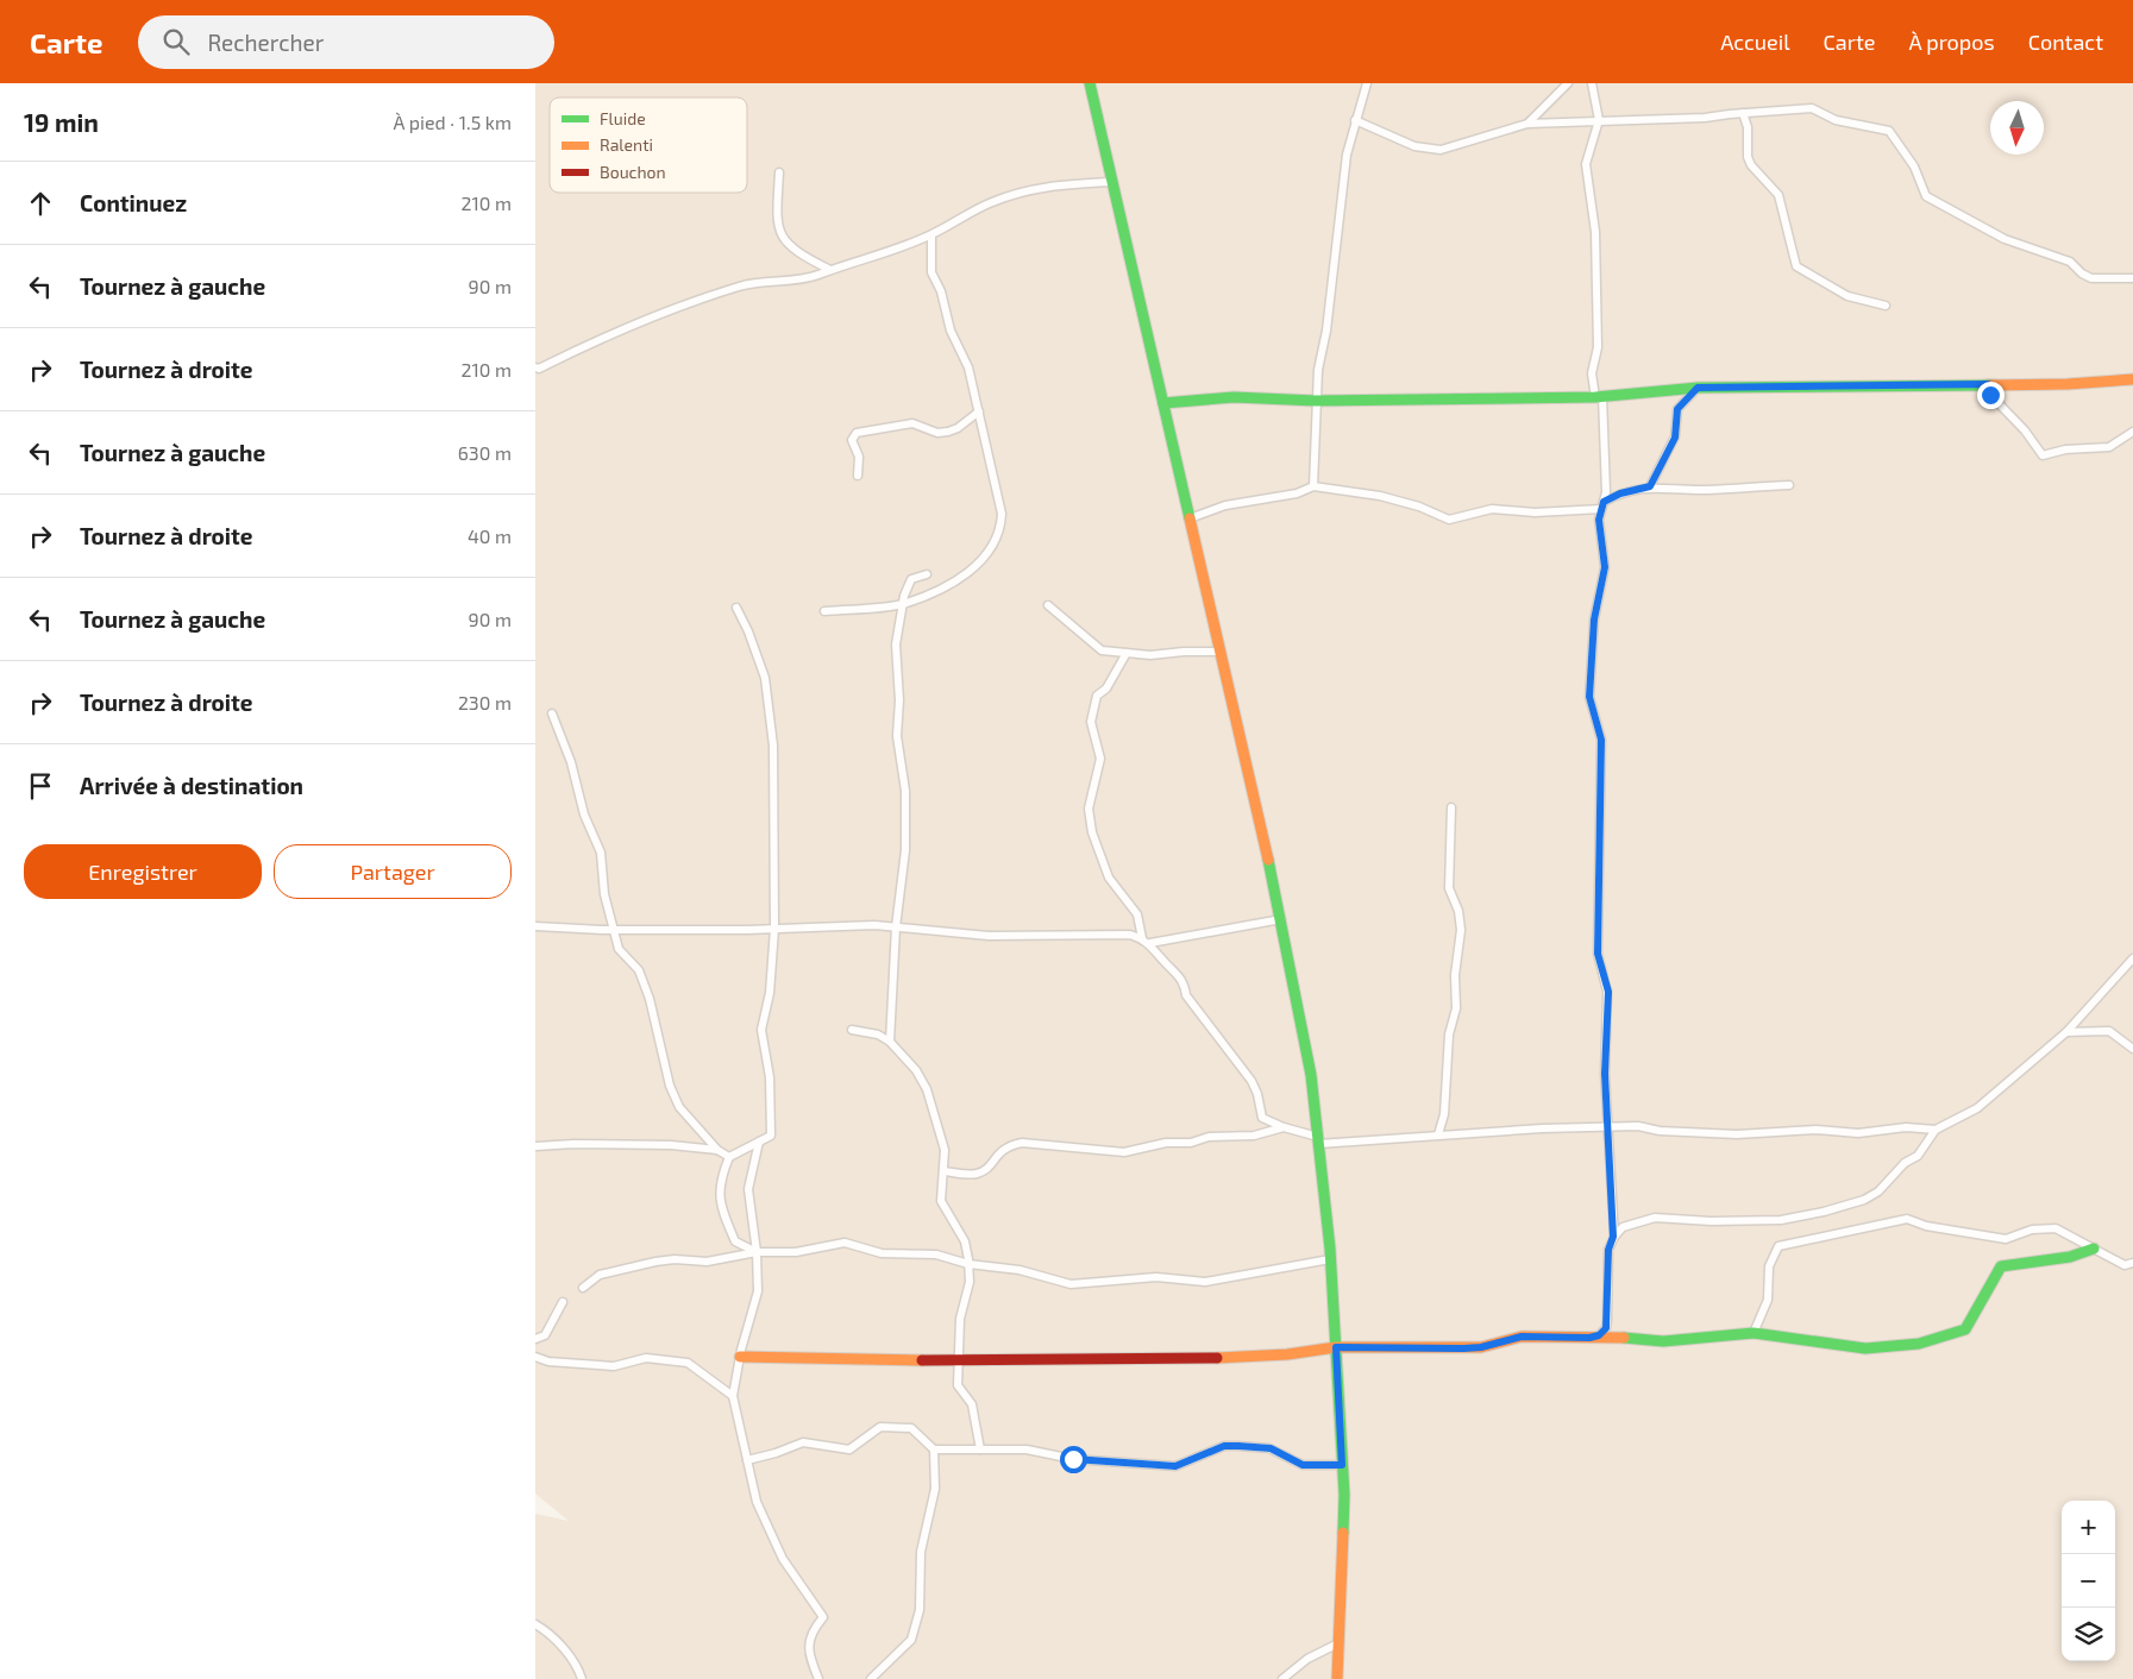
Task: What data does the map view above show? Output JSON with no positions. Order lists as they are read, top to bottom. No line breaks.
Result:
{"legend":["Fluide","Ralenti","Bouchon"],"north":"bottom","page":{"header":"Carte","search":"Rechercher","nav":["Accueil","Carte","À propos","Contact"],"heading":["19 min","À pied · 1.5 km"],"list":[["Continuez","210 m"],["Tournez à gauche","90 m"],["Tournez à droite","210 m"],["Tournez à gauche","630 m"],["Tournez à droite","40 m"],["Tournez à gauche","90 m"],["Tournez à droite","230 m"],"Arrivée à destination"],"buttons":["Enregistrer","Partager"],"map_buttons":["+","−"]}}
